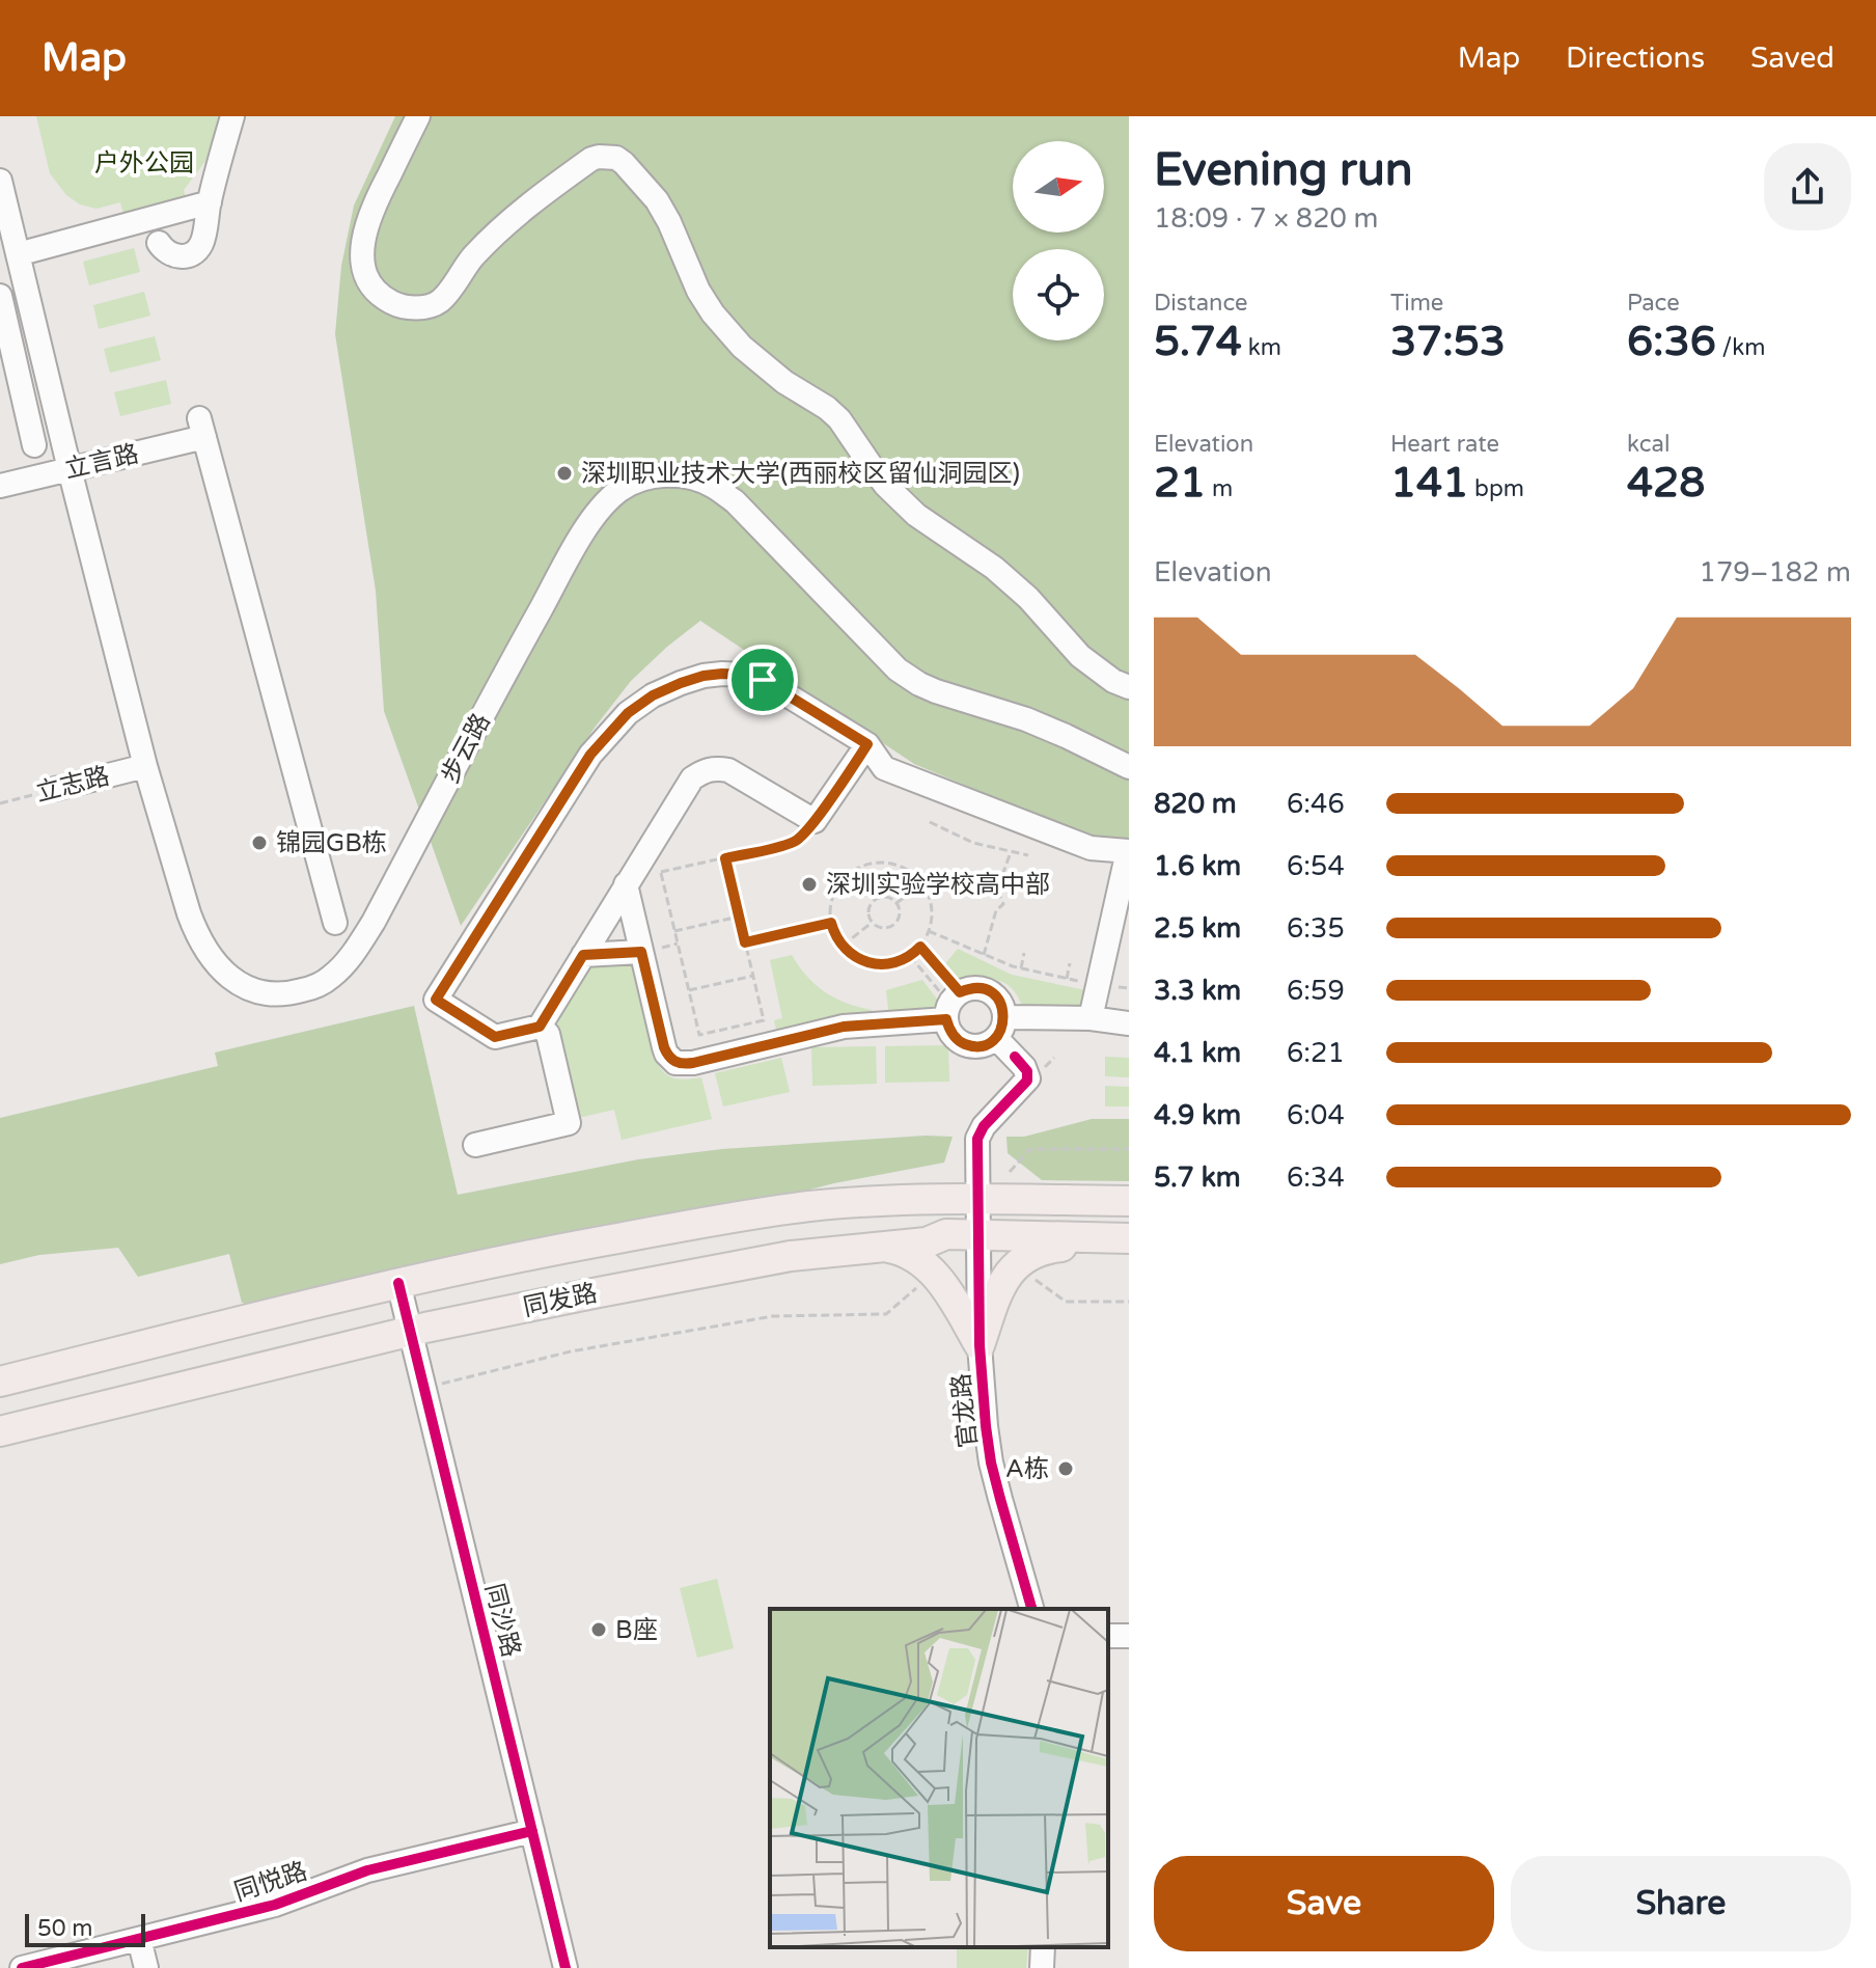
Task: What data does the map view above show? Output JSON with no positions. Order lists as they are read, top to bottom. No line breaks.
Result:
{"streets":{"main road":["同发路"],"street":["立言路","步云路","立志路","官龙路","同沙路","同悦路"]},"crossings":[["立言路","步云路"],["步云路","立志路"],["同发路","官龙路"],["同发路","同沙路"],["同沙路","同悦路"]],"parks":["户外公园"],"places":["深圳职业技术大学(西丽校区留仙洞园区)","锦园GB栋","深圳实验学校高中部","A栋","B座"],"scale_bar":"50 m","north":"right","page":{"header":"Map","nav":["Map","Directions","Saved"],"heading":["Evening run","18:09 · 7 × 820 m"],"stats":[["Distance","5.74 km"],["Time","37:53"],["Pace","6:36 /km"],["Elevation","21 m"],["Heart rate","141 bpm"],["kcal","428"]],"chart":["Elevation","179–182 m"],"list":[{"name":"820 m","note":"6:46"},{"name":"1.6 km","note":"6:54"},{"name":"2.5 km","note":"6:35"},{"name":"3.3 km","note":"6:59"},{"name":"4.1 km","note":"6:21"},{"name":"4.9 km","note":"6:04"},{"name":"5.7 km","note":"6:34"}],"buttons":["Save","Share"],"scale":"50 m"}}
